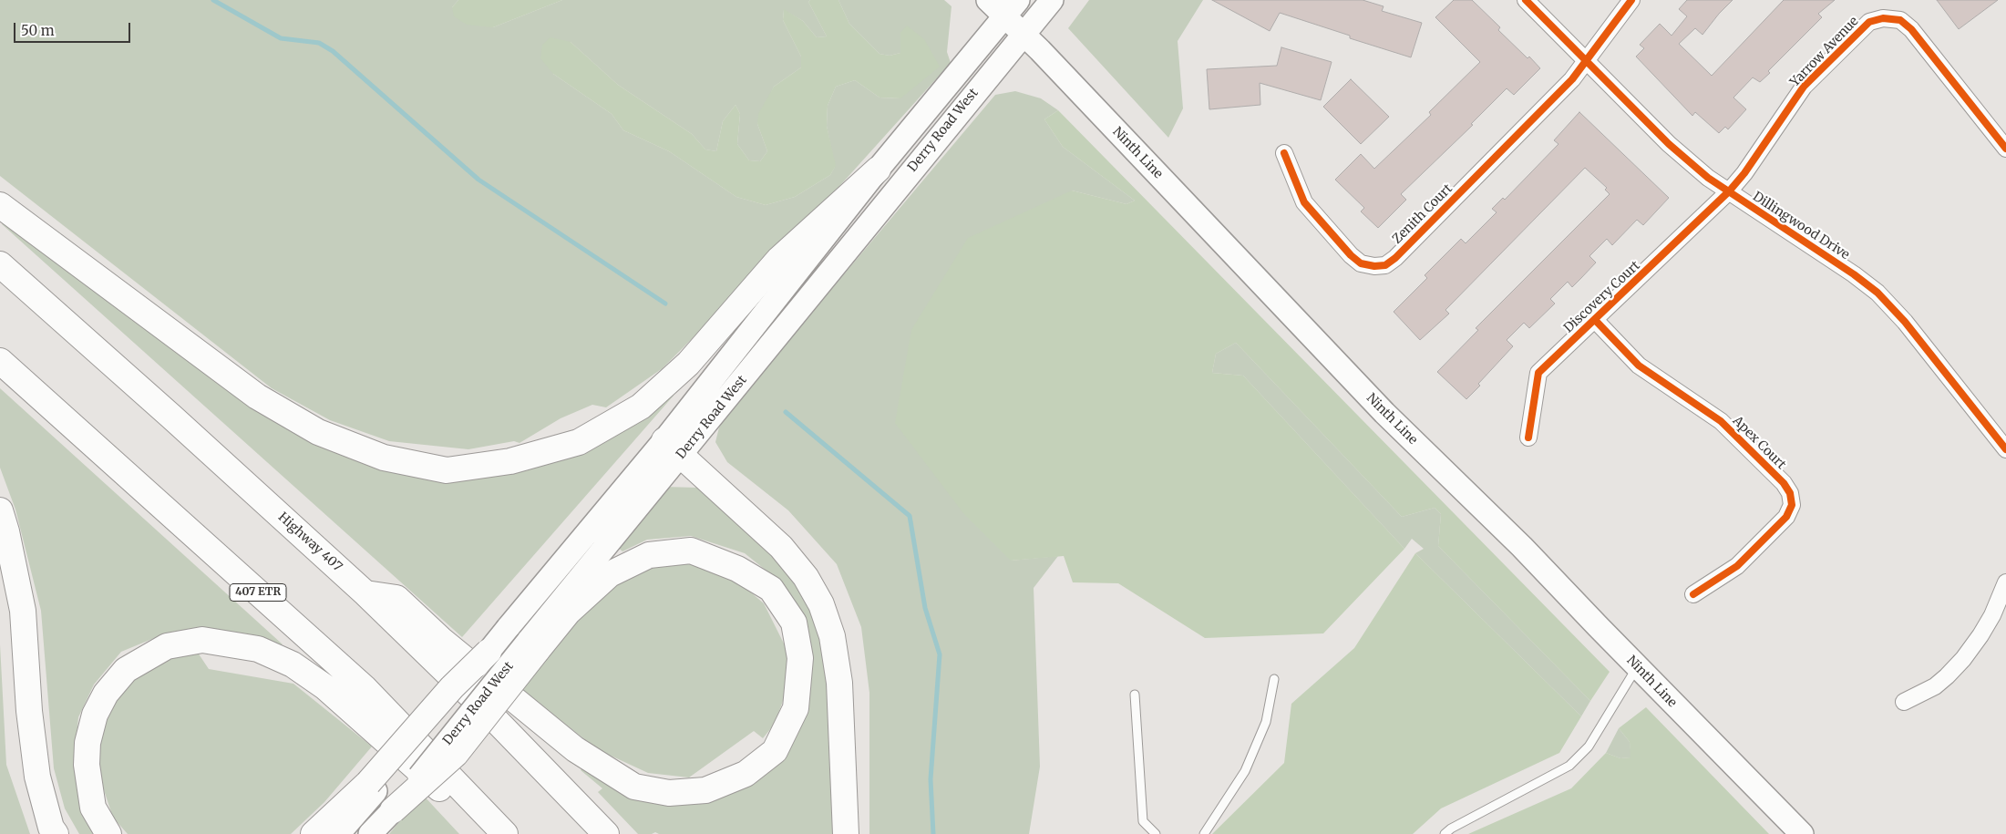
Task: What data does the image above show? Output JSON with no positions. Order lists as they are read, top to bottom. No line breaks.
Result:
{"streets":{"highway":["Highway 407","407 ETR"],"main road":["Derry Road West","Ninth Line"],"street":["Yarrow Avenue","Zenith Court","Dillingwood Drive","Discovery Court","Apex Court"]},"crossings":[["Yarrow Avenue","Dillingwood Drive"],["Yarrow Avenue","Discovery Court"],["Derry Road West","Ninth Line"],["Zenith Court","Dillingwood Drive"],["Dillingwood Drive","Discovery Court"],["Discovery Court","Apex Court"]],"scale_bar":"50 m"}
